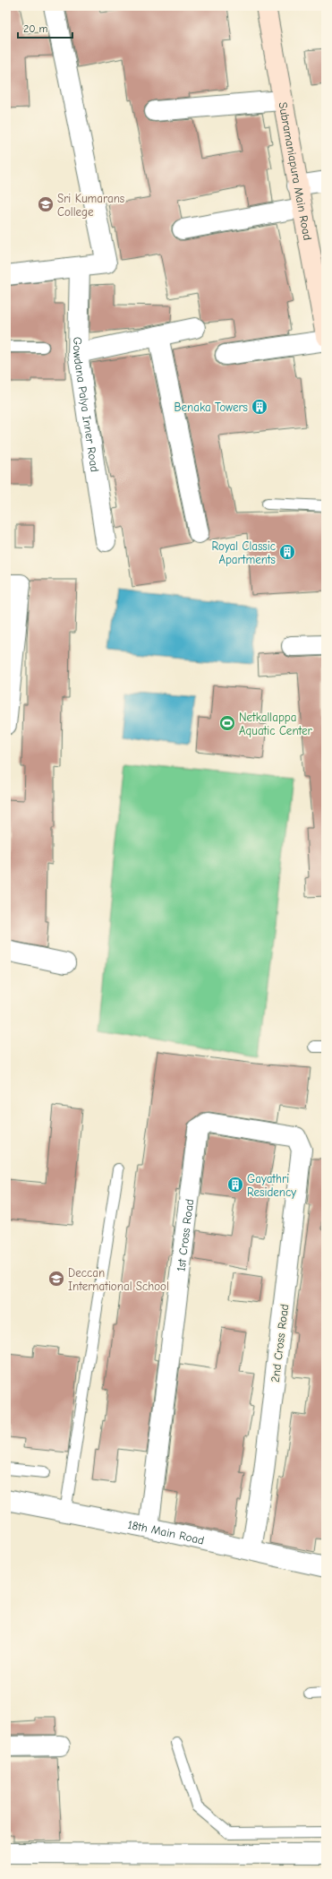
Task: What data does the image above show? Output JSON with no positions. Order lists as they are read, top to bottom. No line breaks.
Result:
{"streets":{"main road":["Subramaniapura Main Road"],"street":["Gowdana Palya Inner Road","1st Cross Road","2nd Cross Road","18th Main Road"]},"crossings":[["1st Cross Road","2nd Cross Road"],["1st Cross Road","18th Main Road"],["2nd Cross Road","18th Main Road"]],"places":{"school or university":["Sri Kumarans College","Deccan International School"],"building":["Benaka Towers","Royal Classic Apartments","Gayathri Residency"],"sports":["Netkallappa Aquatic Center"]},"scale_bar":"20 m"}
